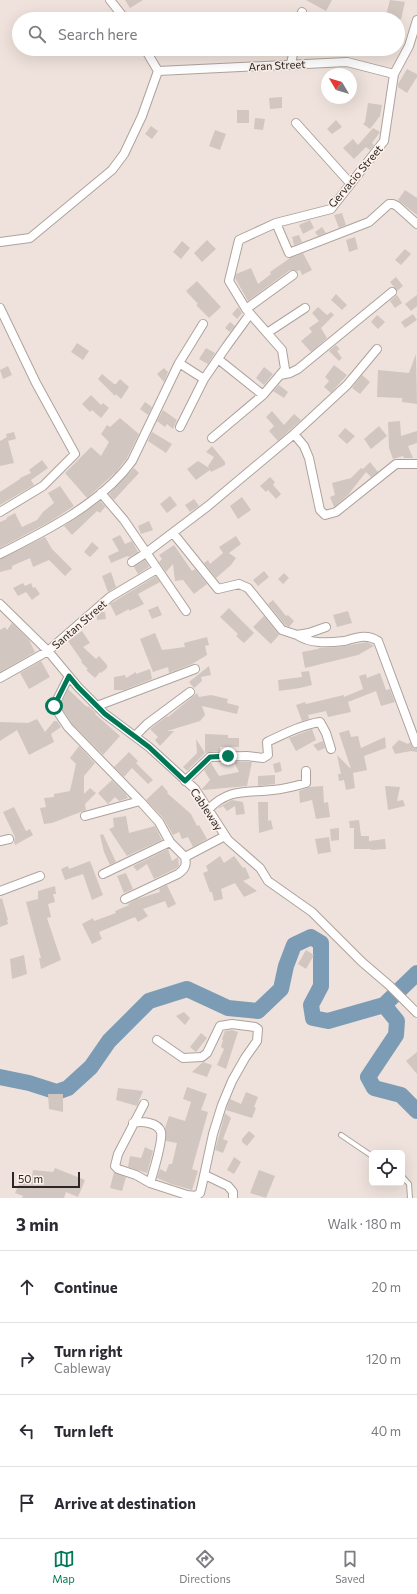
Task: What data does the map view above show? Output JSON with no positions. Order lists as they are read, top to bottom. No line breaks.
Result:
{"streets":{"street":["Aran Street","Gervacio Street","Santan Street","Cableway"]},"crossings":[["Aran Street","Gervacio Street"],["Santan Street","Cableway"]],"scale_bar":"50 m","north":"top left","page":{"search":"Search here","scale":"50 m","heading":["3 min","Walk · 180 m"],"list":[["Continue","20 m"],["Turn right","Cableway","120 m"],["Turn left","40 m"],"Arrive at destination"],"nav":["Map","Directions","Saved"]}}
